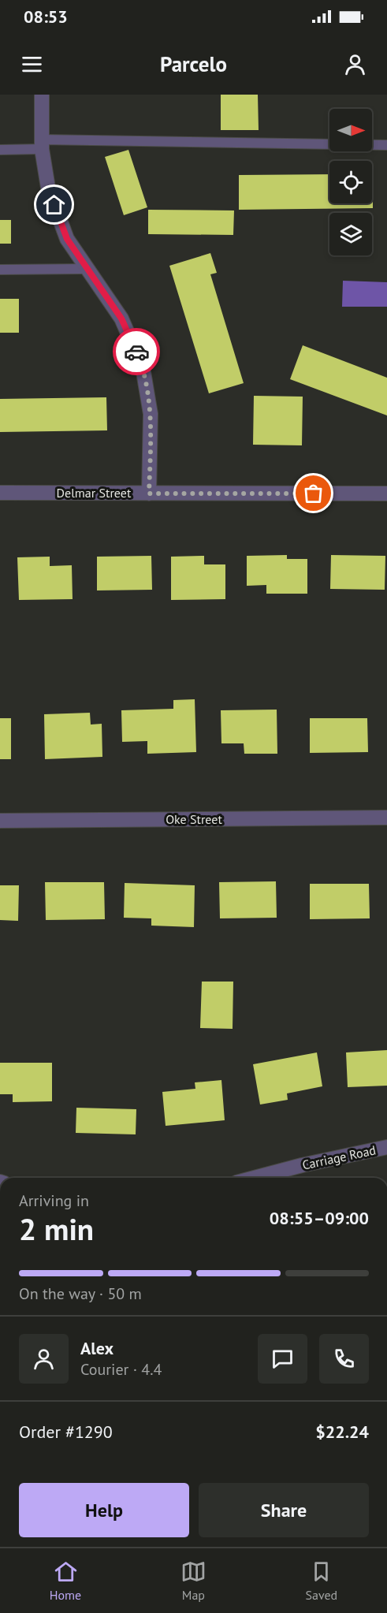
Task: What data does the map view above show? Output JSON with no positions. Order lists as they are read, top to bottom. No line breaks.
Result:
{"streets":{"street":["Delmar Street","Oke Street","Carriage Road"]},"north":"right","page":{"status":"08:53","header":"Parcelo","heading":["2 min","Arriving in","08:55–09:00"],"panel":["Alex","Courier · 4.4","Order #1290","$22.24"],"bar":"On the way · 50 m","buttons":["Help","Share"],"tabs":["Home","Map","Saved"]}}
